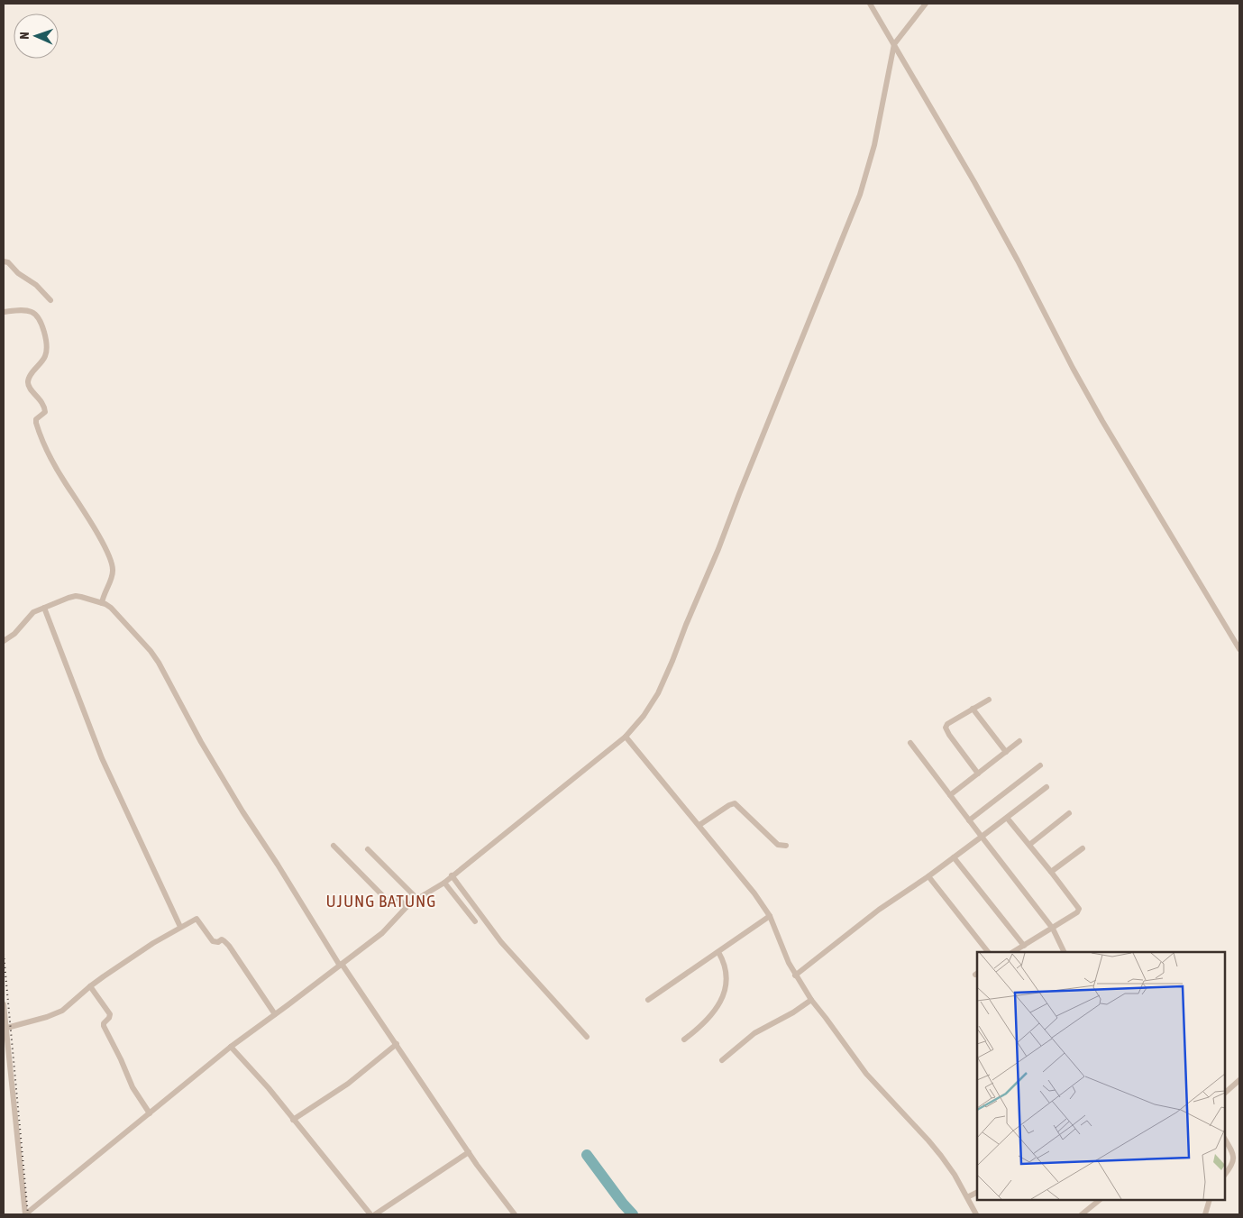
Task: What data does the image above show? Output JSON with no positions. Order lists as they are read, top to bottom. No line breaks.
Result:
{"districts":["UJUNG BATUNG"],"north":"left"}
